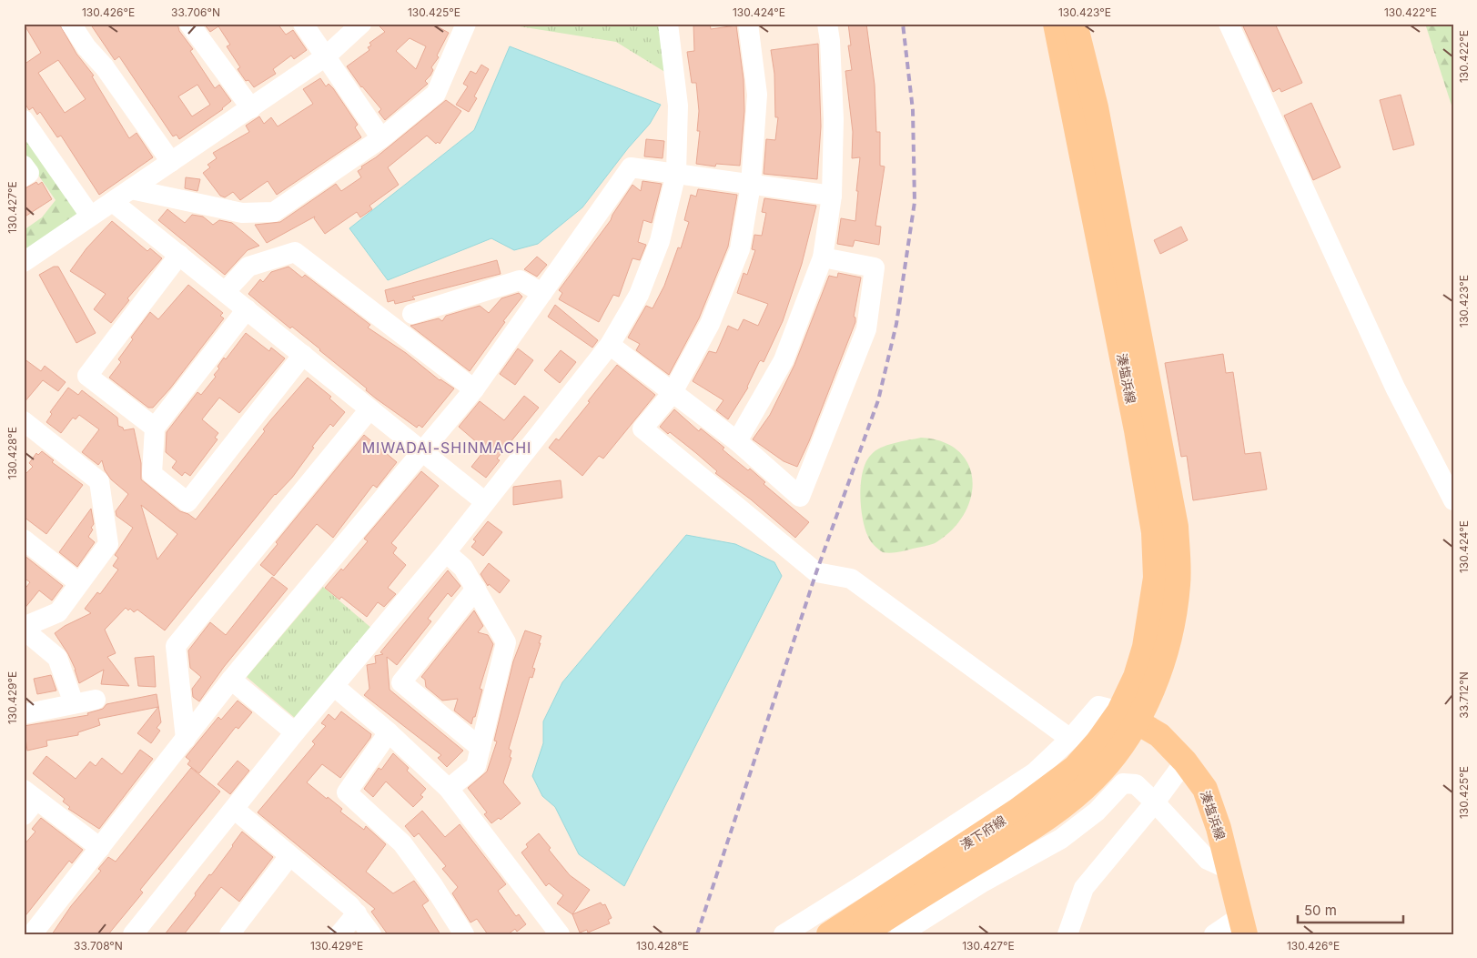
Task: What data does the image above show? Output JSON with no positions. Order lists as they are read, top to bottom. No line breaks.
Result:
{"streets":{"main road":["湊塩浜線","湊下府線"]},"crossings":[["湊塩浜線","湊下府線"]],"districts":["MIWADAI-SHINMACHI"],"scale_bar":"50 m","coordinates":["130.426°E","33.706°N","130.425°E","130.424°E","130.423°E","130.422°E","130.427°E","130.428°E","33.712°N","130.429°E","33.708°N"]}
